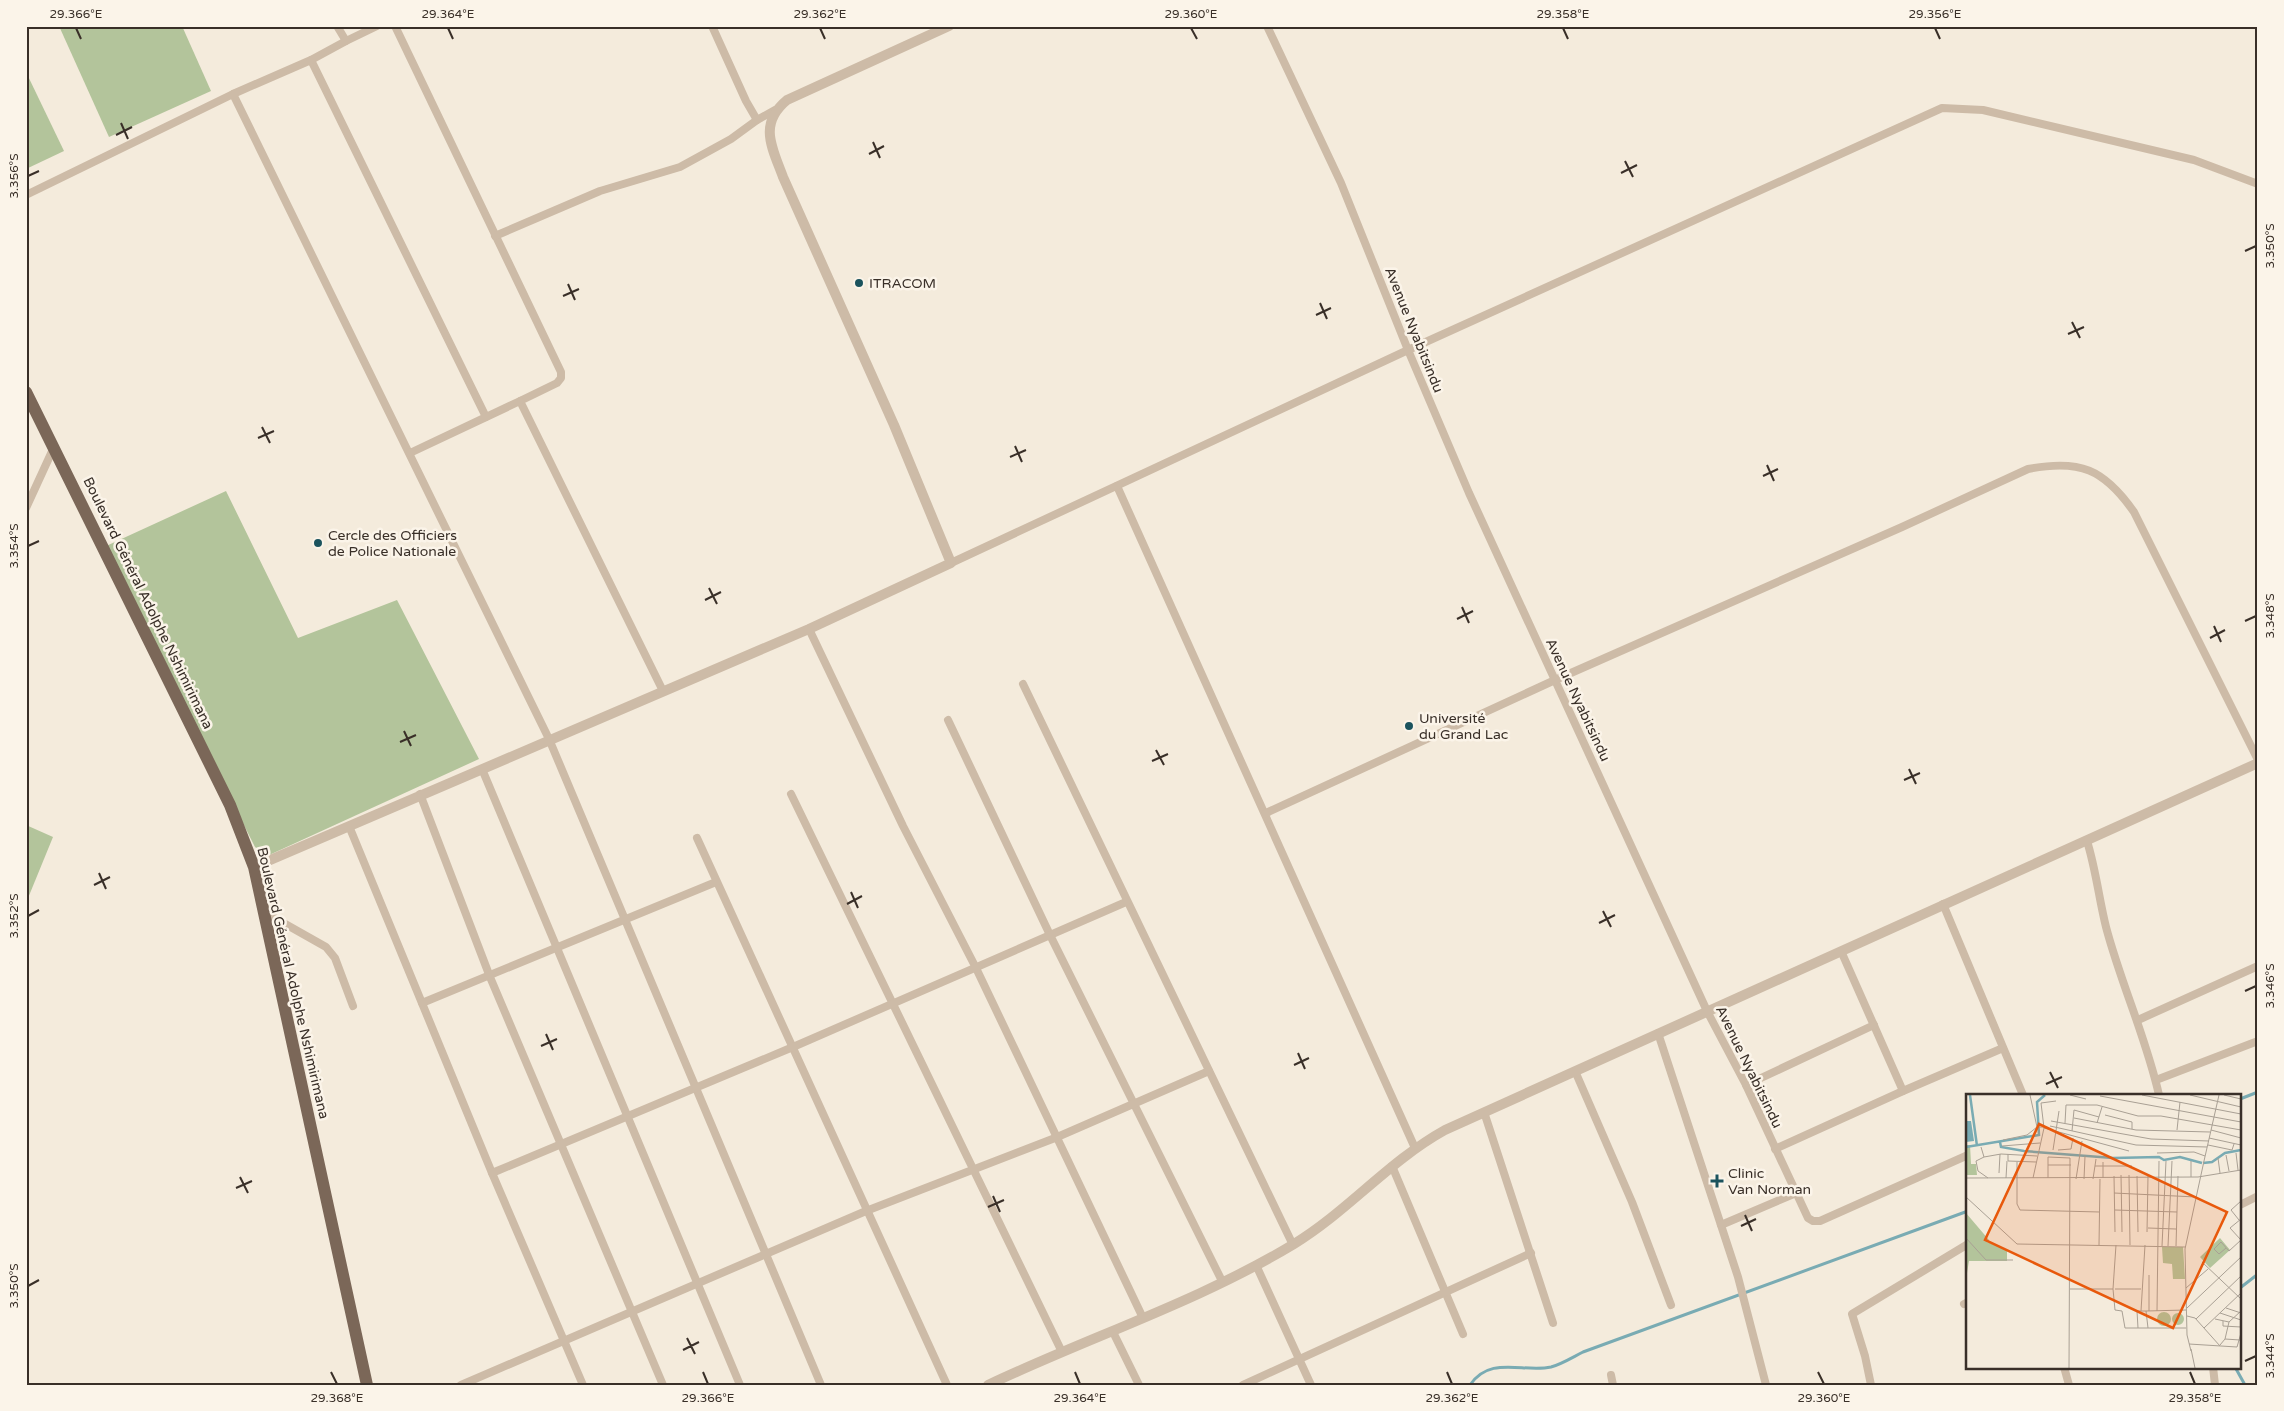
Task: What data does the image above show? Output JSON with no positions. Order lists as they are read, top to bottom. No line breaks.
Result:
{"streets":{"main road":["Boulevard Général Adolphe Nshimirimana"],"street":["Avenue Nyabitsindu"]},"places":{"other":["ITRACOM","Cercle des Officiers de Police Nationale","Université du Grand Lac"],"health":["Clinic Van Norman"]},"coordinates":["29.366°E","29.364°E","29.362°E","29.360°E","29.358°E","29.356°E","3.356°S","3.350°S","3.354°S","3.348°S","3.352°S","3.346°S","3.344°S","29.368°E"]}
